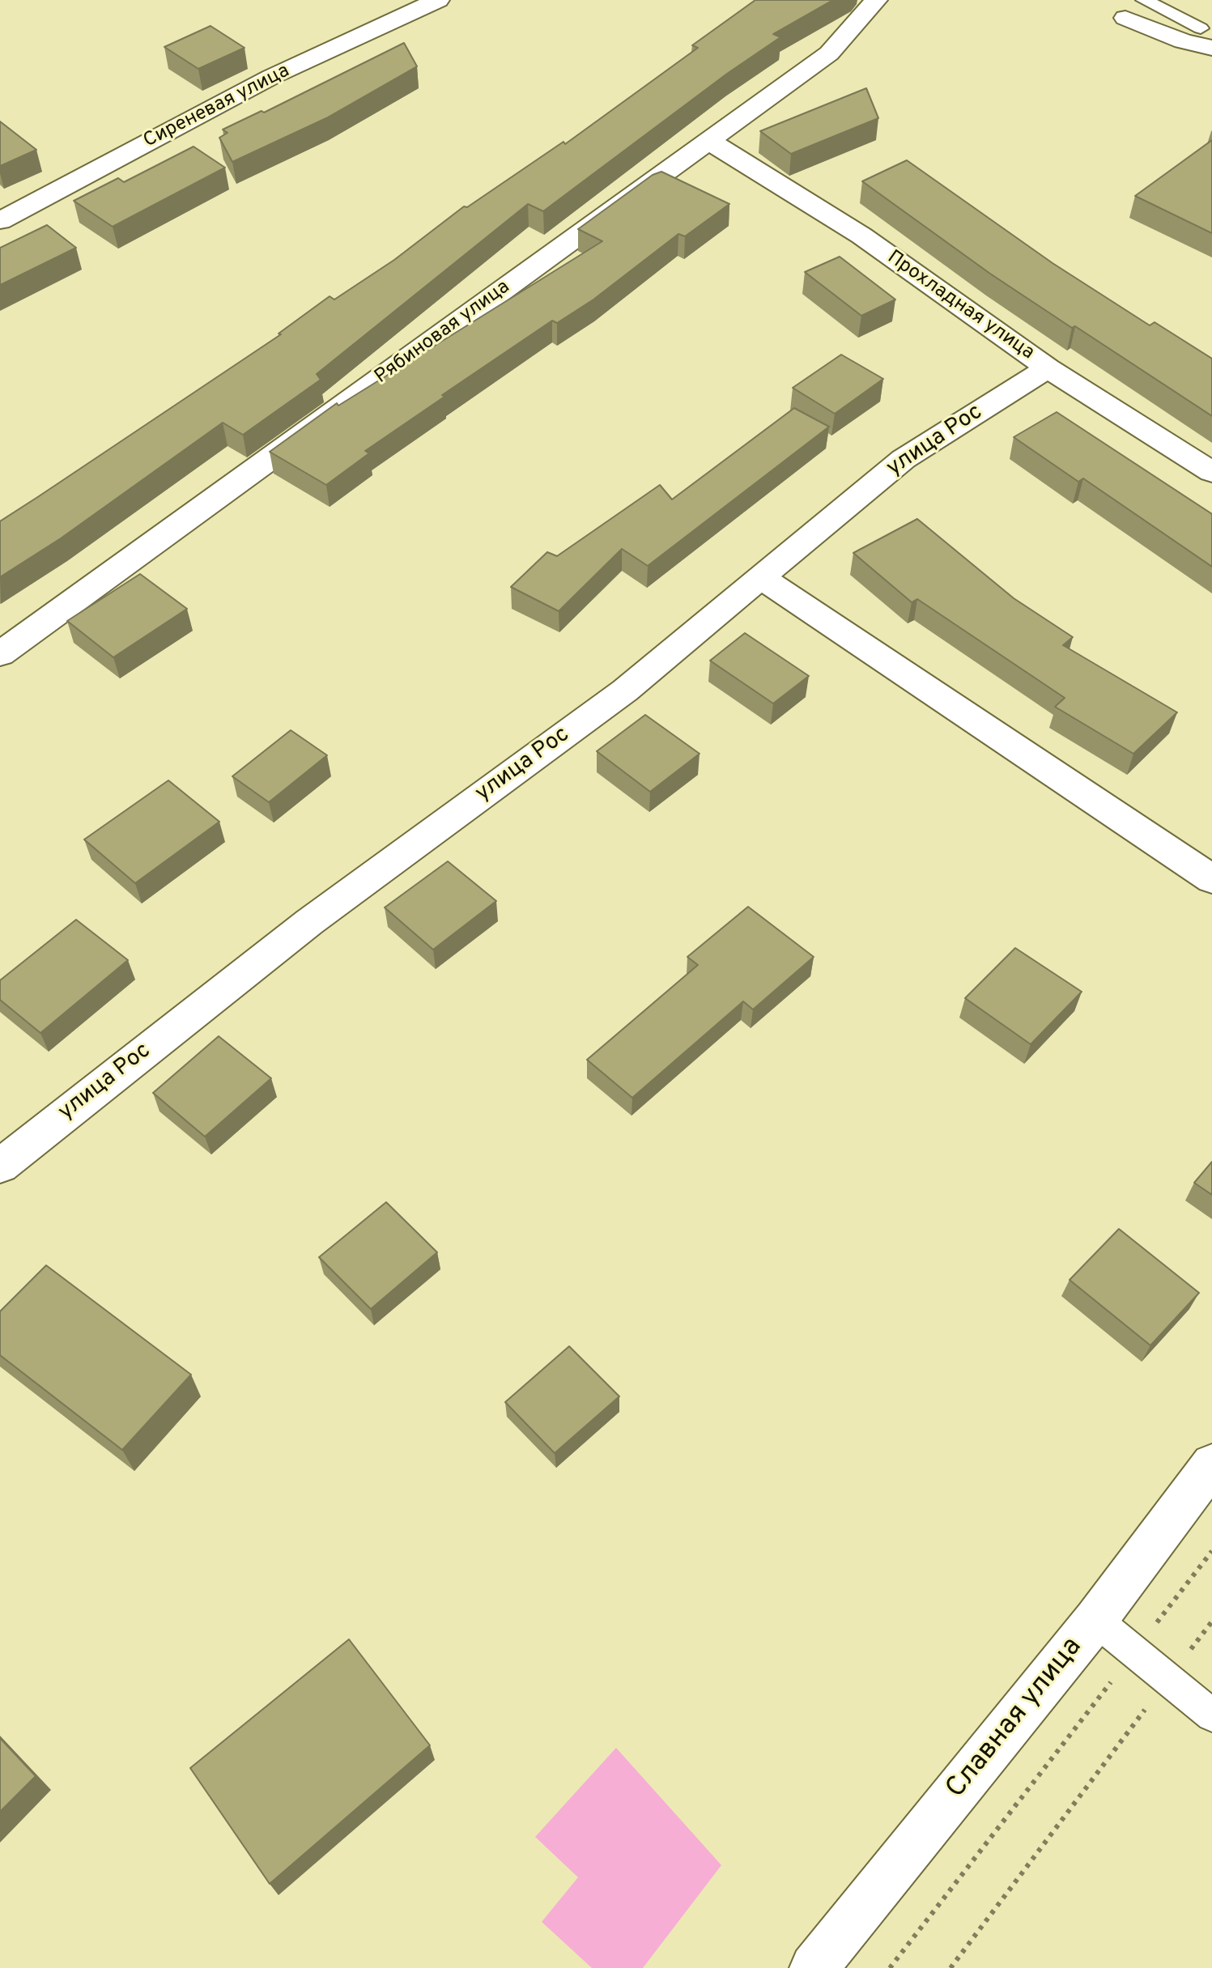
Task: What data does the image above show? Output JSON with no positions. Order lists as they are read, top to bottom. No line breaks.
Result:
{"streets":{"street":["Сиреневая улица","Прохладная улица","Рябиновая улица","улица Рос","Славная улица"]},"crossings":[["Прохладная улица","Рябиновая улица"],["Прохладная улица","улица Рос"]]}
